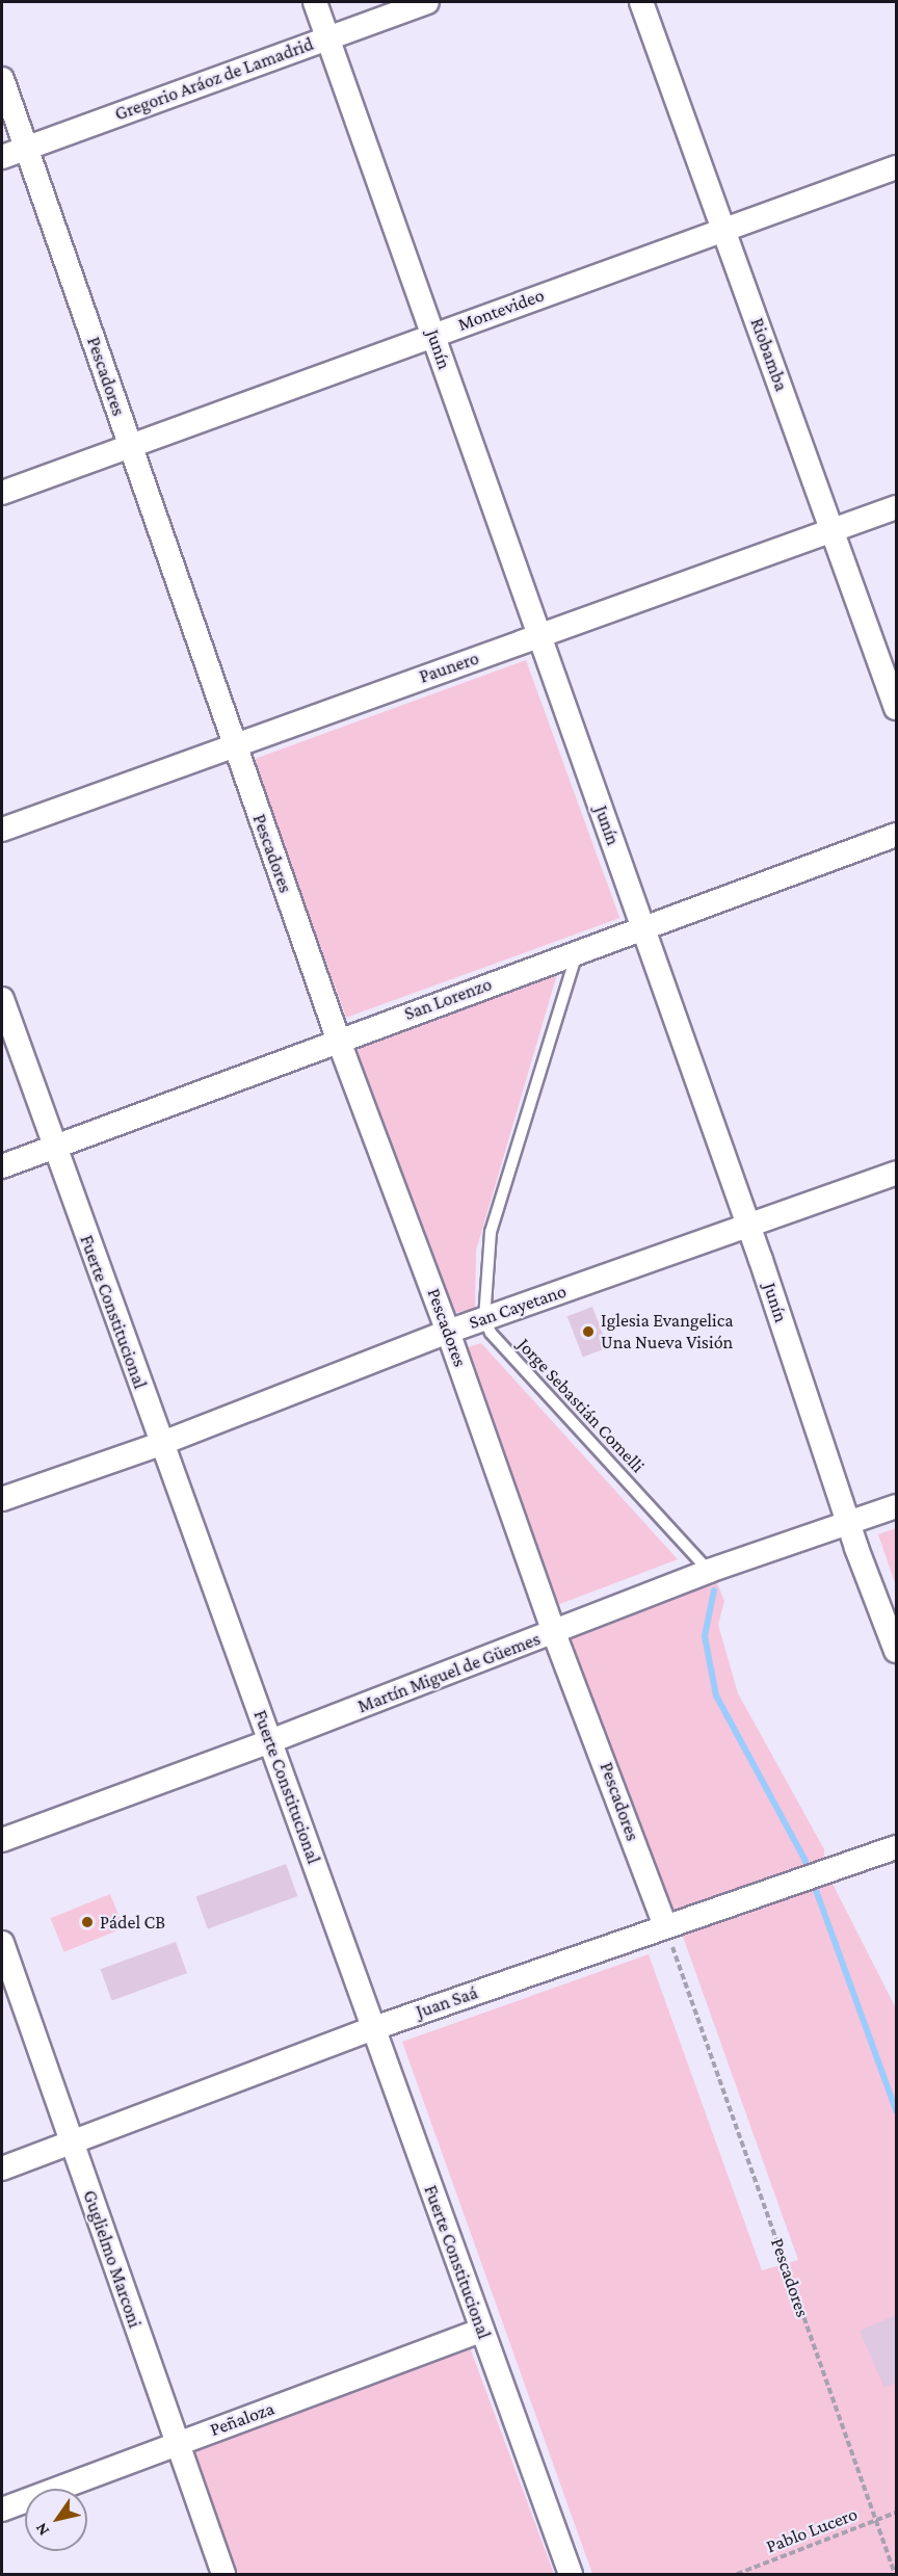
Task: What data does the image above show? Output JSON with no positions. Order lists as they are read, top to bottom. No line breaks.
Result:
{"streets":{"street":["Gregorio Aráoz de Lamadrid","Montevideo","Junín","Riobamba","Pescadores","Paunero","San Lorenzo","San Cayetano","Fuerte Constitucional","Martín Miguel de Güemes","Juan Saá","Guglielmo Marconi","Peñaloza"],"lane":["Jorge Sebastián Comelli"],"path":["Pablo Lucero"]},"crossings":[["Gregorio Aráoz de Lamadrid","Junín"],["Gregorio Aráoz de Lamadrid","Pescadores"],["Montevideo","Junín"],["Montevideo","Riobamba"],["Montevideo","Pescadores"],["Junín","Paunero"],["Junín","San Lorenzo"],["Junín","San Cayetano"],["Junín","Martín Miguel de Güemes"],["Riobamba","Paunero"],["Pescadores","Paunero"],["Pescadores","San Lorenzo"],["Pescadores","San Cayetano"],["Pescadores","Martín Miguel de Güemes"],["Pescadores","Juan Saá"],["Pescadores","Pablo Lucero"],["San Lorenzo","Fuerte Constitucional"],["San Cayetano","Fuerte Constitucional"],["San Cayetano","Jorge Sebastián Comelli"],["Fuerte Constitucional","Martín Miguel de Güemes"],["Fuerte Constitucional","Juan Saá"],["Fuerte Constitucional","Peñaloza"],["Jorge Sebastián Comelli","Martín Miguel de Güemes"],["Juan Saá","Guglielmo Marconi"],["Guglielmo Marconi","Peñaloza"]],"places":["Iglesia Evangelica Una Nueva Visión","Pádel CB"],"north":"bottom left"}
